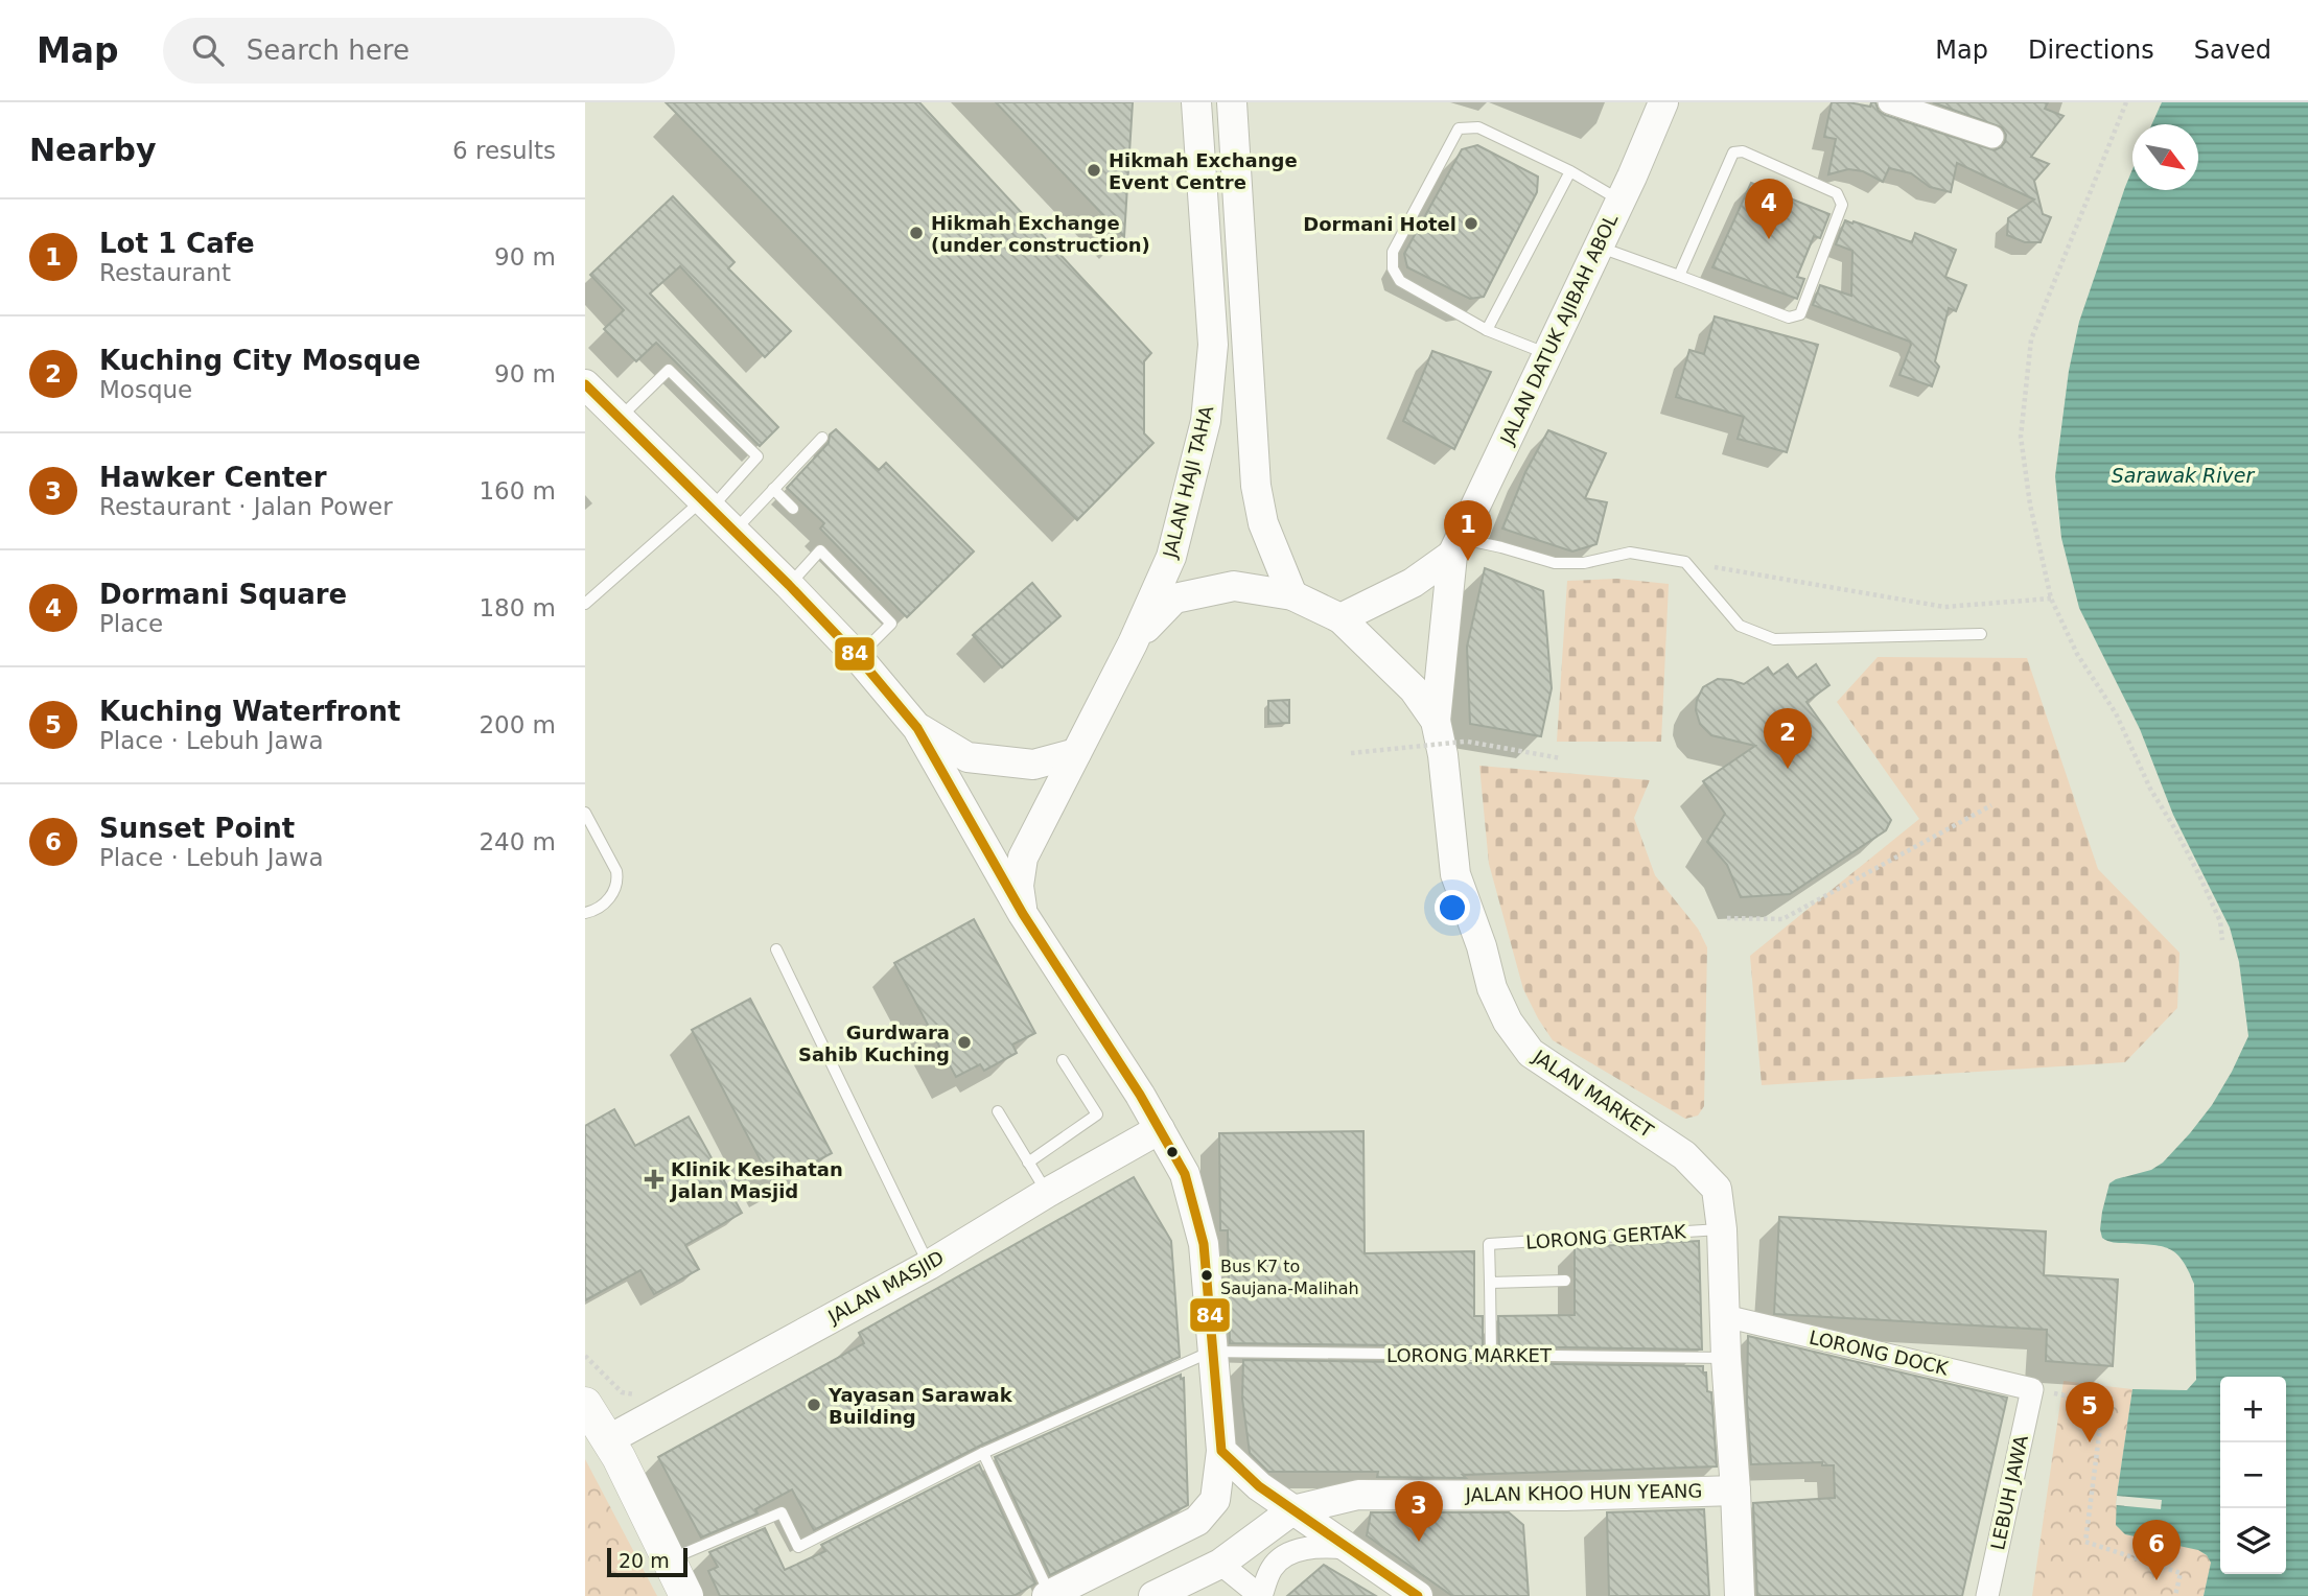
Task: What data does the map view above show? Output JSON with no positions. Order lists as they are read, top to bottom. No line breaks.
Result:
{"streets":{"main road":["JALAN DATUK AJIBAH ABOL","JALAN HAJI TAHA","JALAN MARKET","JALAN MASJID","JALAN KHOO HUN YEANG"],"street":["LORONG DOCK","LEBUH JAWA"],"lane":["LORONG GERTAK","LORONG MARKET"]},"crossings":[["JALAN DATUK AJIBAH ABOL","JALAN MARKET"],["JALAN MARKET","LORONG GERTAK"],["JALAN MARKET","LORONG DOCK"],["JALAN MARKET","LORONG MARKET"],["JALAN MARKET","JALAN KHOO HUN YEANG"],["LORONG DOCK","LEBUH JAWA"]],"water":["Sarawak River"],"places":{"other":["Hikmah Exchange Event Centre","Dormani Hotel","Hikmah Exchange (under construction)","Gurdwara Sahib Kuching","Bus K7 to Saujana-Malihah","Yayasan Sarawak Building"],"health":["Klinik Kesihatan Jalan Masjid"]},"lines":["transit line 84"],"scale_bar":"20 m","north":"bottom right","page":{"header":"Map","search":"Search here","nav":["Map","Directions","Saved"],"heading":["Nearby","6 results"],"pins":["4","1","2","5","3","6"],"list":[{"mark":"1","name":"Lot 1 Cafe","note":"Restaurant","value":"90 m"},{"mark":"2","name":"Kuching City Mosque","note":"Mosque","value":"90 m"},{"mark":"3","name":"Hawker Center","note":"Restaurant · Jalan Power","value":"160 m"},{"mark":"4","name":"Dormani Square","note":"Place","value":"180 m"},{"mark":"5","name":"Kuching Waterfront","note":"Place · Lebuh Jawa","value":"200 m"},{"mark":"6","name":"Sunset Point","note":"Place · Lebuh Jawa","value":"240 m"}],"map_buttons":["+","−"],"scale":"20 m"}}
